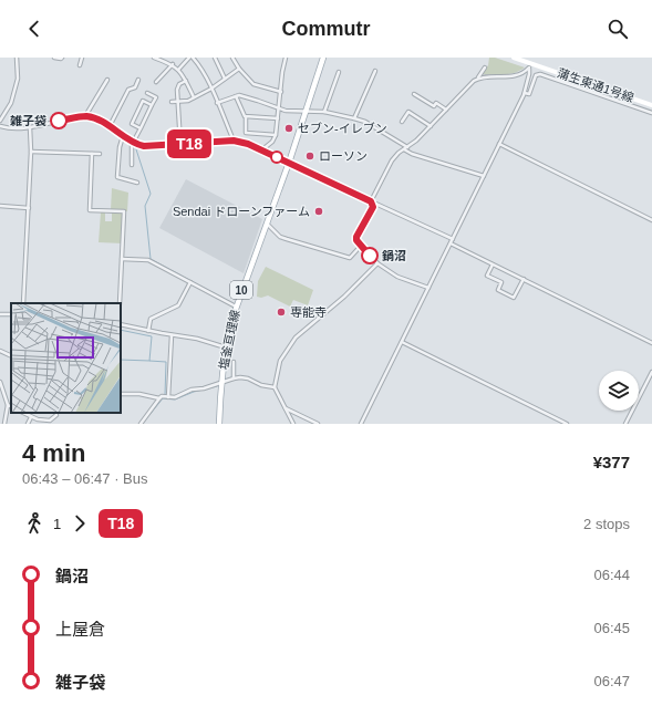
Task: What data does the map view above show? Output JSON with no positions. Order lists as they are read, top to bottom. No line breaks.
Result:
{"streets":{"main road":["10","塩釜亘理線"],"street":["蒲生東通1号線"]},"places":["雑子袋","セブン-イレブン","ローソン","Sendai ドローンファーム","鍋沼","専能寺"],"lines":["bus line T18"],"page":{"header":"Commutr","on_map":"T18","heading":["4 min","06:43 – 06:47 · Bus","¥377"],"legs":["1","T18","2 stops"],"list":[{"name":"鍋沼","value":"06:44"},{"name":"上屋倉","value":"06:45"},{"name":"雑子袋","value":"06:47"}]}}
